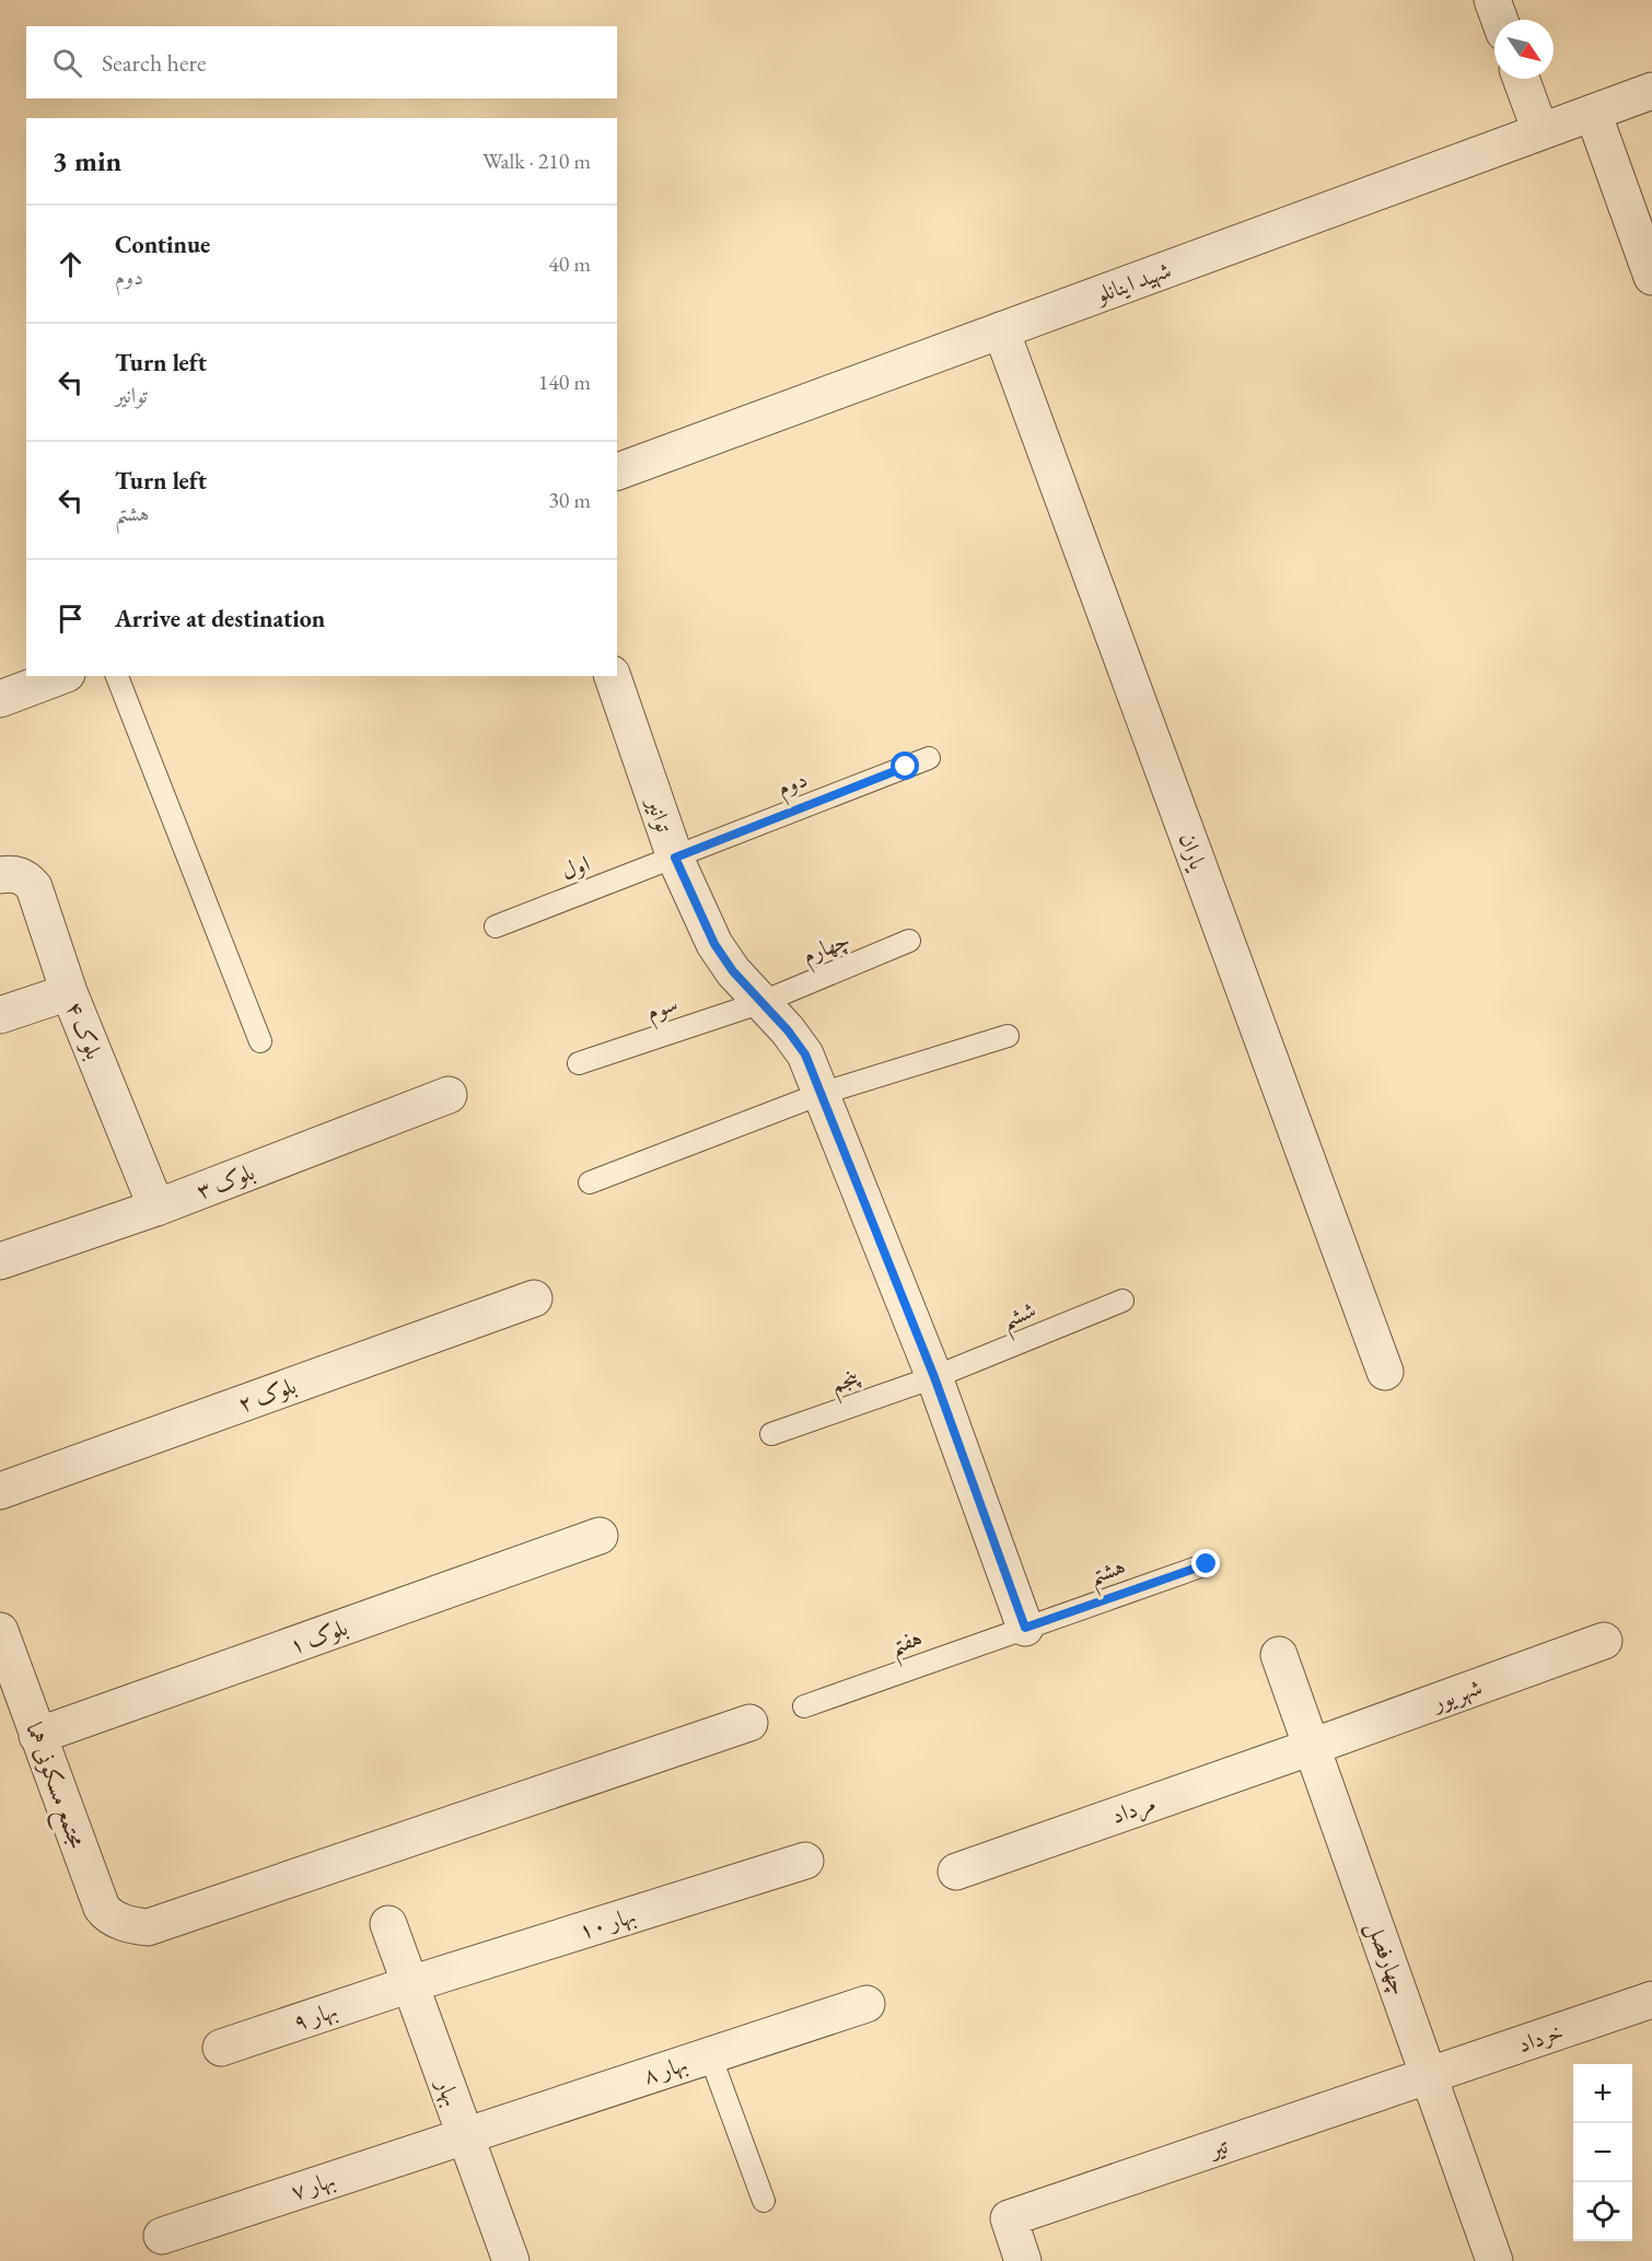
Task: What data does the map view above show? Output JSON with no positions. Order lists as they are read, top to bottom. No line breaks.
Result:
{"streets":{"street":["شهید اینانلو","توانیر","یاران","بلوک ۴","بلوک ۳","بلوک ۲","بلوک ۱","شهریور","مجتمع مسکونی هما","مرداد","بهار ۱۰","چهارفصل","بهار ۹","خرداد","بهار ۸","بهار","تیر","بهار ۷"],"lane":["دوم","اول","چهارم","سوم","ششم","پنجم","هشتم","هفتم"]},"crossings":[["شهید اینانلو","یاران"],["دوم","توانیر"],["دوم","اول"],["توانیر","اول"],["توانیر","چهارم"],["توانیر","سوم"],["توانیر","ششم"],["توانیر","پنجم"],["توانیر","هشتم"],["توانیر","هفتم"],["چهارم","سوم"],["بلوک ۴","بلوک ۳"],["ششم","پنجم"],["هشتم","هفتم"],["بلوک ۱","مجتمع مسکونی هما"],["شهریور","مرداد"],["شهریور","چهارفصل"],["مرداد","چهارفصل"],["بهار ۱۰","بهار ۹"],["بهار ۱۰","بهار"],["چهارفصل","خرداد"],["چهارفصل","تیر"],["بهار ۹","بهار"],["خرداد","تیر"],["بهار ۸","بهار"],["بهار ۸","بهار ۷"],["بهار","بهار ۷"]],"north":"bottom right","page":{"search":"Search here","heading":["3 min","Walk · 210 m"],"list":[["Continue","دوم","40 m"],["Turn left","توانیر","140 m"],["Turn left","هشتم","30 m"],"Arrive at destination"],"map_buttons":["+","−"]}}
